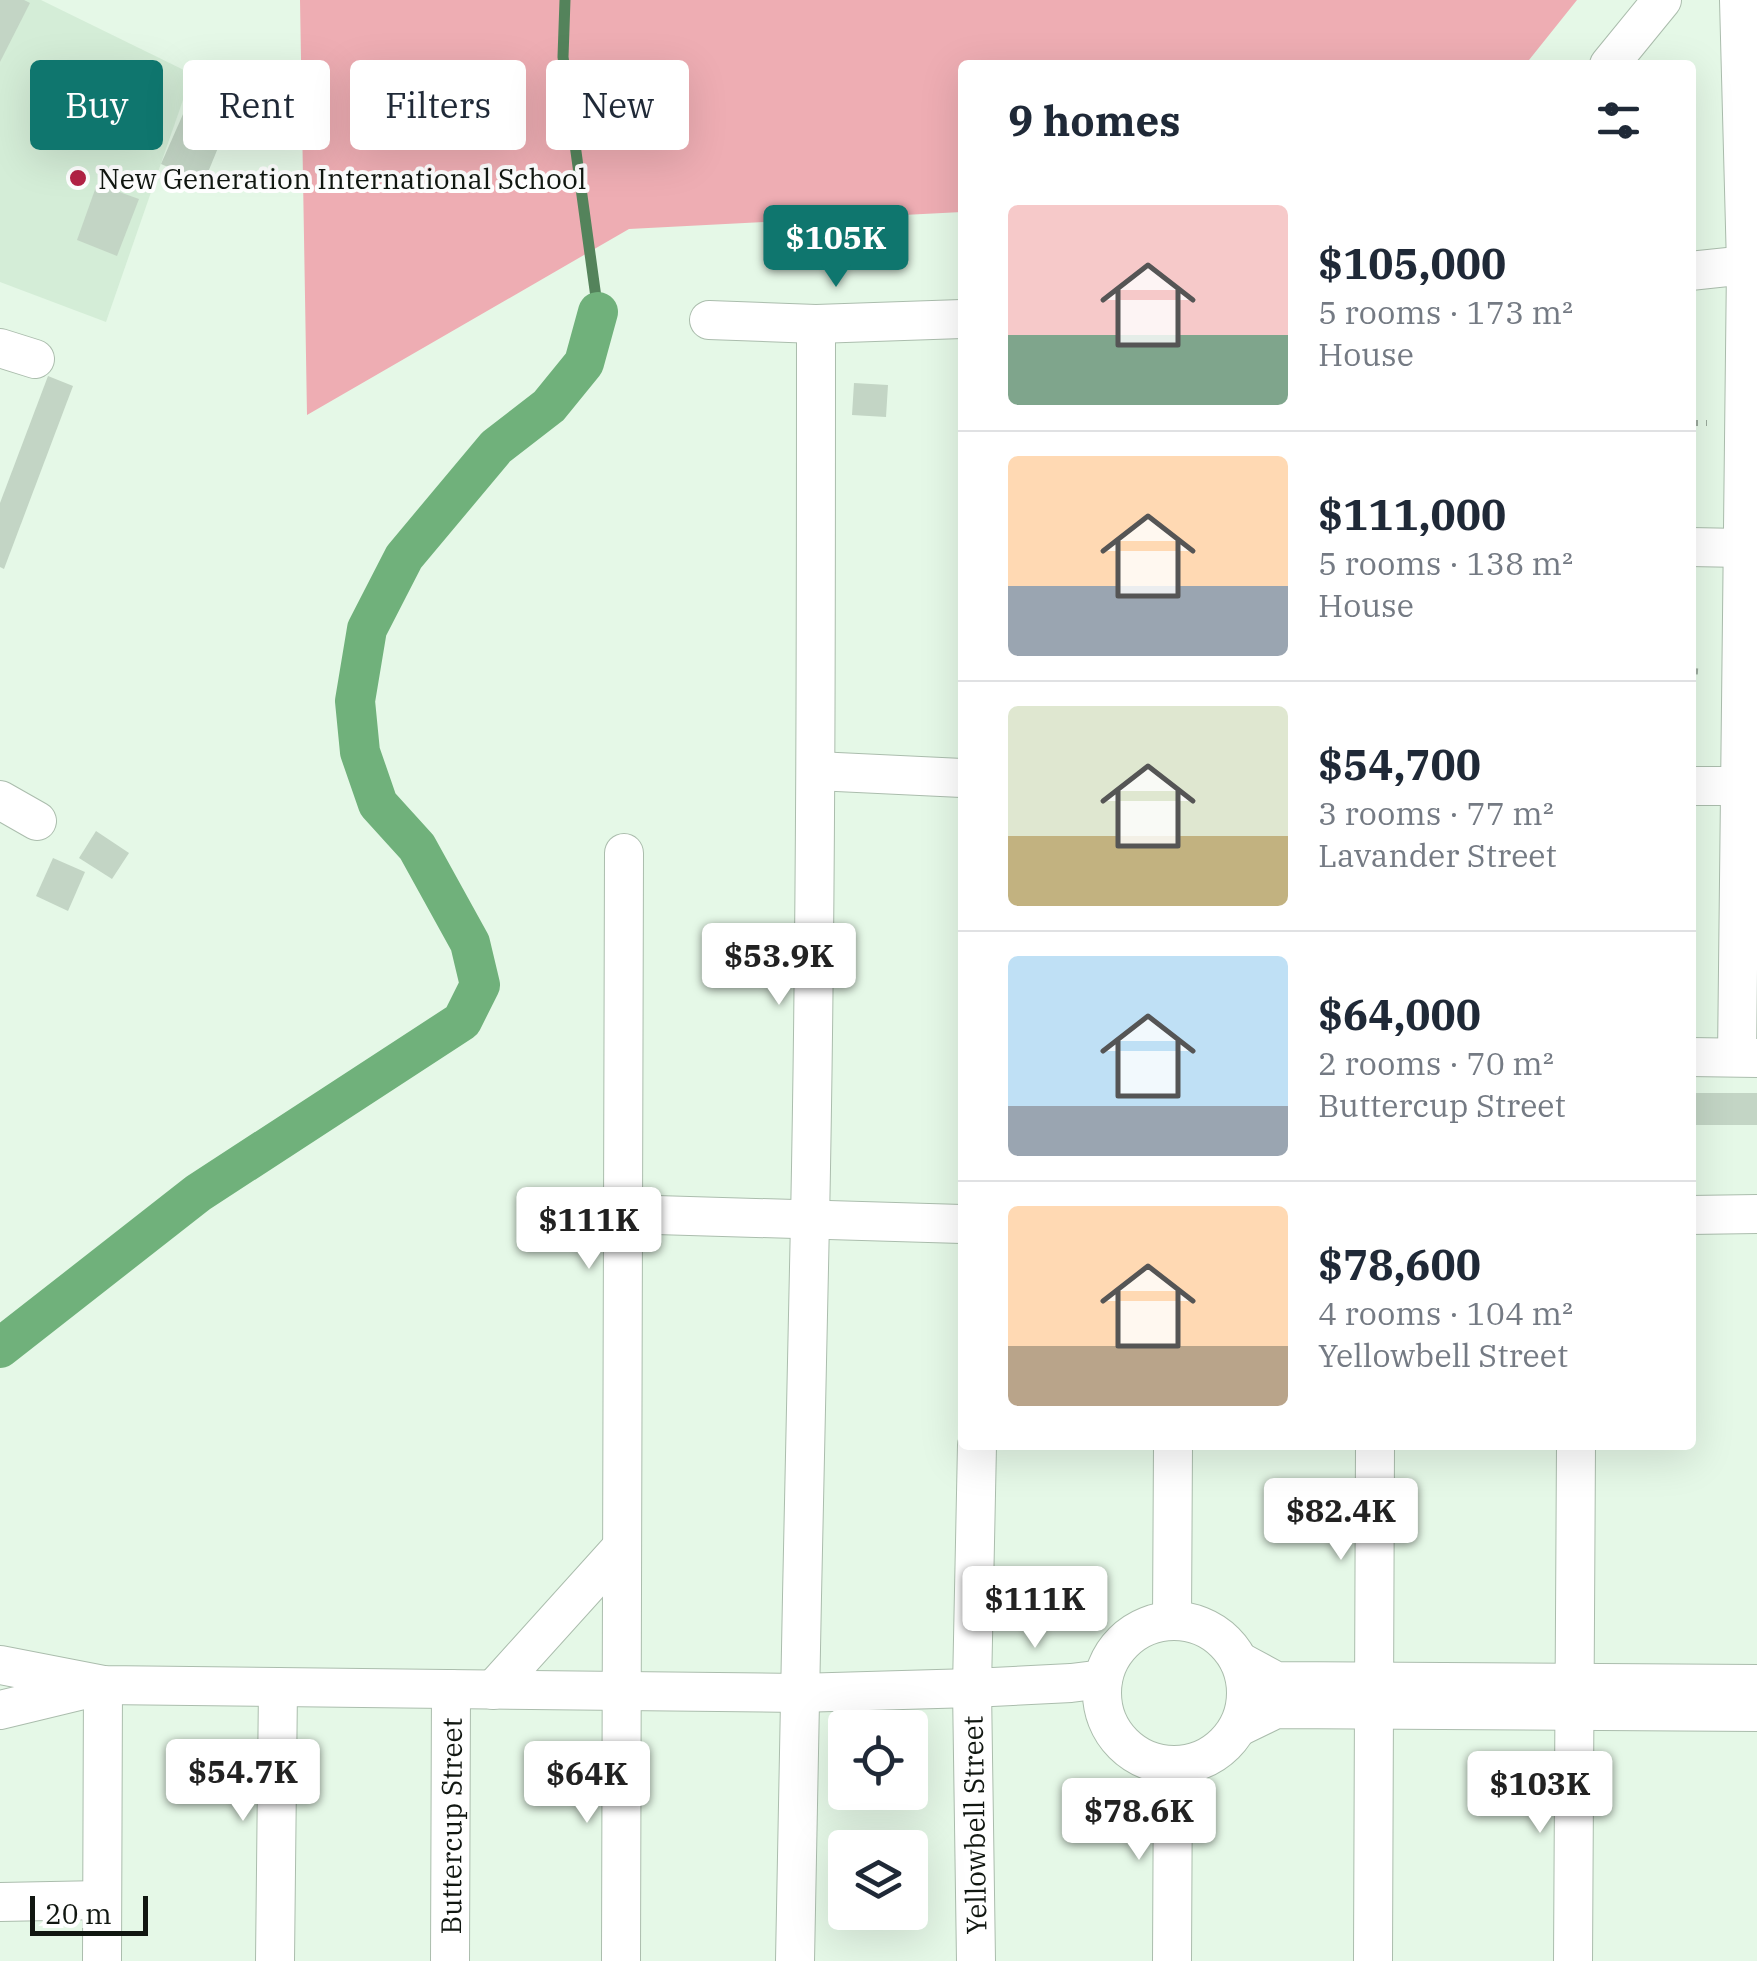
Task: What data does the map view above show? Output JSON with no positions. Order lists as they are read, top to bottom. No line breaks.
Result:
{"streets":{"street":["Buttercup Street","Yellowbell Street"]},"places":["New Generation International School"],"scale_bar":"20 m","page":{"chip":["Buy","Rent","Filters","New"],"heading":"9 homes","list":[{"name":"$105,000","note":"5 rooms · 173 m² · House"},{"name":"$111,000","note":"5 rooms · 138 m² · House"},{"name":"$54,700","note":"3 rooms · 77 m² · Lavander Street"},{"name":"$64,000","note":"2 rooms · 70 m² · Buttercup Street"},{"name":"$78,600","note":"4 rooms · 104 m² · Yellowbell Street"}],"price":["$105K","$53.9K","$111K","$82.4K","$111K","$54.7K","$64K","$103K","$78.6K"],"scale":"20 m"}}
